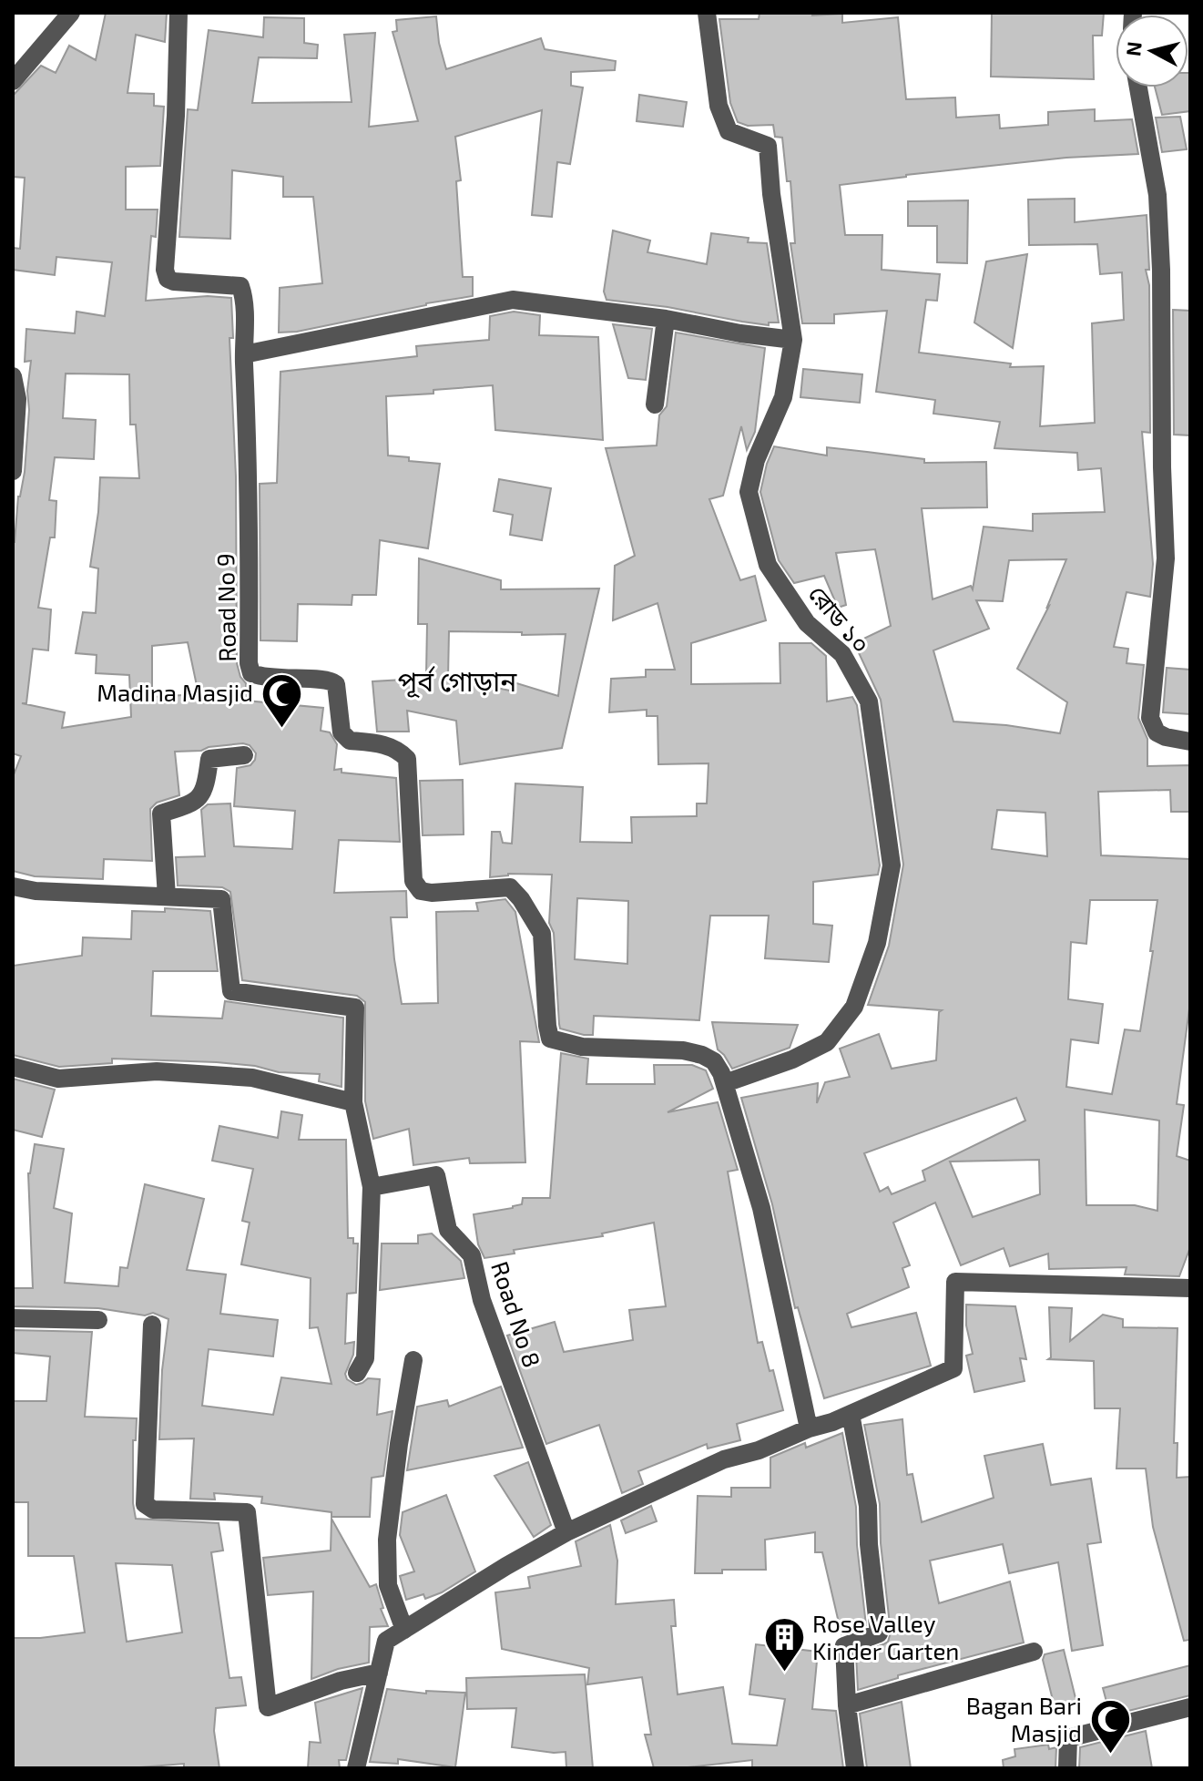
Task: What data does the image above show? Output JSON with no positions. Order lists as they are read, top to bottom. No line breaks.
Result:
{"streets":{"street":["Road No 9","রোড ১০","Road No 8"]},"crossings":[["Road No 9","রোড ১০"]],"districts":["পূর্ব গোড়ান"],"places":{"mosque":["Madina Masjid","Bagan Bari Masjid"],"building":["Rose Valley Kinder Garten"]},"north":"left"}
